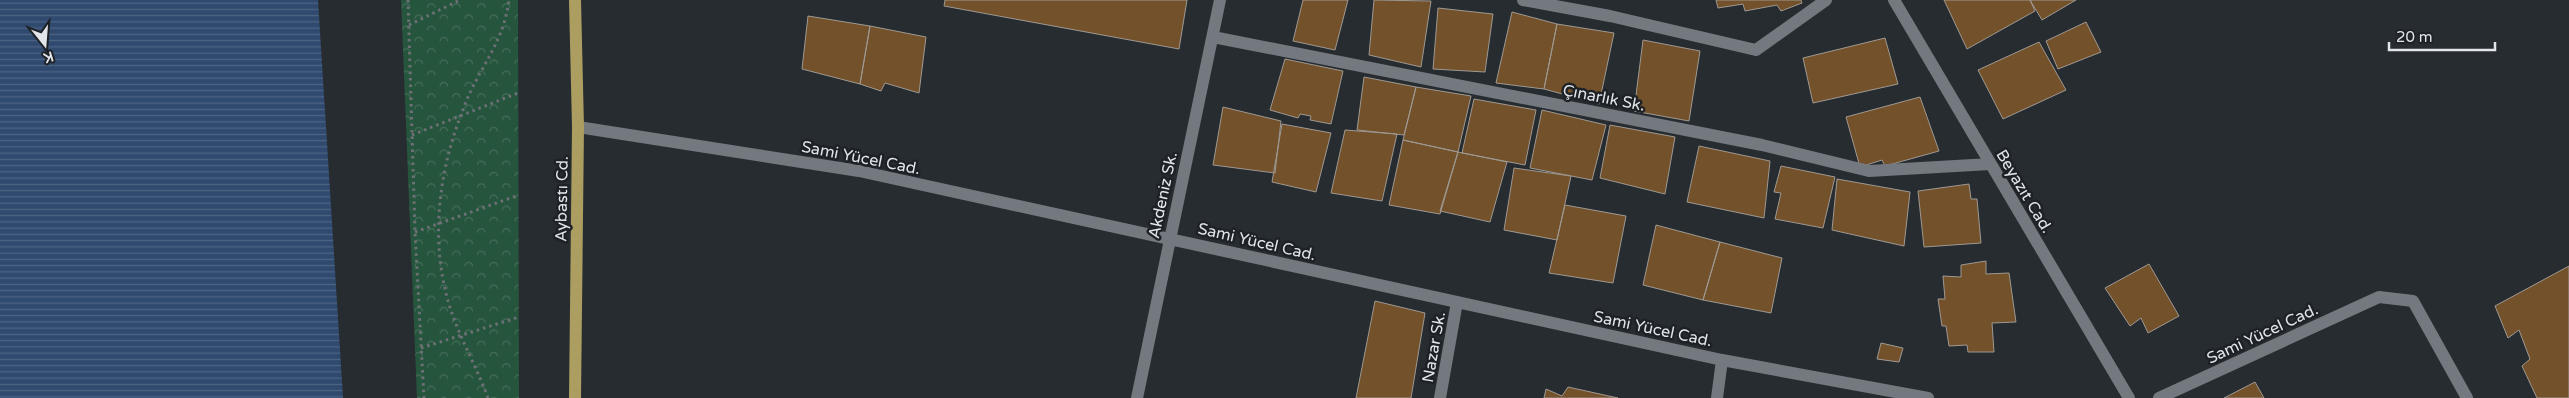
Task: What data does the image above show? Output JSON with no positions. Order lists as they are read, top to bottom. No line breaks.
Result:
{"streets":{"main road":["Aybastı Cd."],"street":["Çınarlık Sk.","Sami Yücel Cad.","Beyazıt Cad.","Akdeniz Sk.","Nazar Sk."]},"crossings":[["Çınarlık Sk.","Beyazıt Cad."],["Çınarlık Sk.","Akdeniz Sk."],["Sami Yücel Cad.","Akdeniz Sk."],["Sami Yücel Cad.","Aybastı Cd."],["Sami Yücel Cad.","Nazar Sk."]],"scale_bar":"20 m","north":"bottom"}
